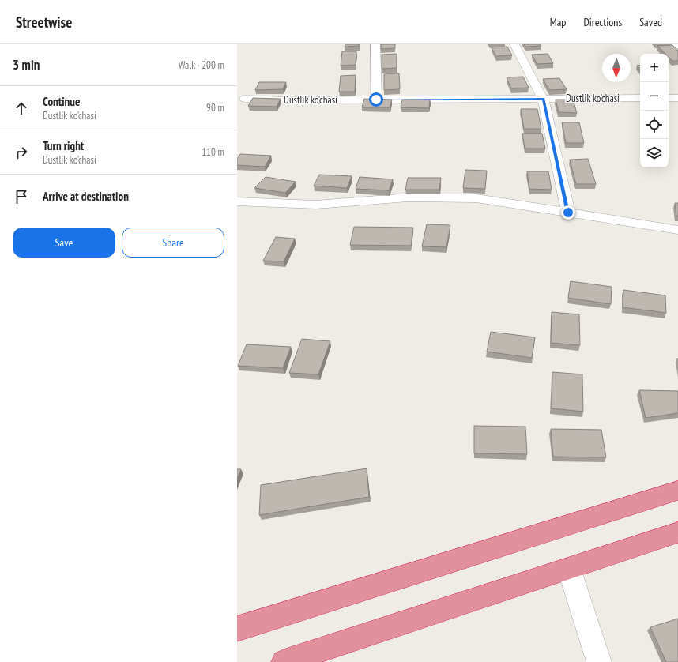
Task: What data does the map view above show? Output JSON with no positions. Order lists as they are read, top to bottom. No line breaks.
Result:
{"streets":{"street":["Dustlik ko'chasi"]},"north":"bottom","page":{"header":"Streetwise","nav":["Map","Directions","Saved"],"heading":["3 min","Walk · 200 m"],"map_buttons":["+","−"],"list":[["Continue","Dustlik ko'chasi","90 m"],["Turn right","Dustlik ko'chasi","110 m"],"Arrive at destination"],"buttons":["Save","Share"]}}
